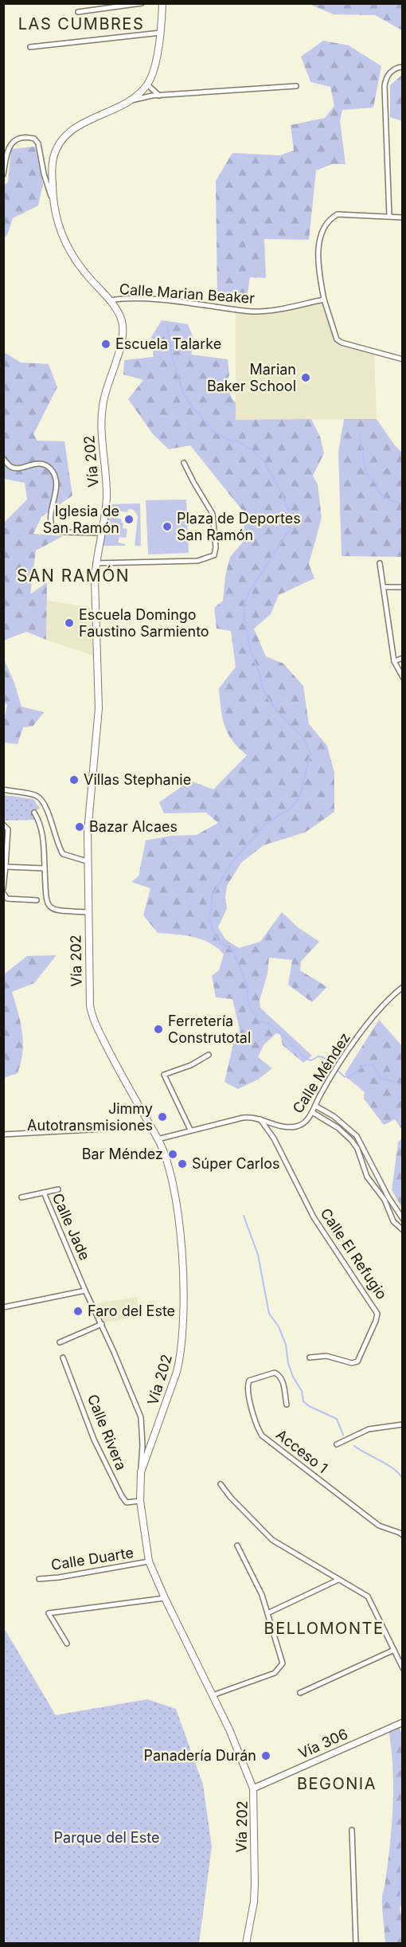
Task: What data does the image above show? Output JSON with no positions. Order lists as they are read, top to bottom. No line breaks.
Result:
{"streets":{"main road":["Vía 202"],"street":["Calle Marian Beaker","Calle Méndez","Calle Jade","Calle El Refugio","Calle Rivera","Acceso 1","Calle Duarte","Vía 306"]},"crossings":[["Calle Marian Beaker","Vía 202"],["Vía 202","Calle Méndez"],["Vía 202","Calle Jade"],["Vía 202","Calle Rivera"],["Vía 202","Calle Duarte"],["Vía 202","Vía 306"],["Calle Méndez","Calle El Refugio"]],"districts":["LAS CUMBRES","SAN RAMÓN","BELLOMONTE","BEGONIA"],"parks":["Parque del Este"],"places":["Escuela Talarke","Marian Baker School","Iglesia de San Ramón","Plaza de Deportes San Ramón","Escuela Domingo Faustino Sarmiento","Villas Stephanie","Bazar Alcaes","Ferretería Construtotal","Jimmy Autotransmisiones","Bar Méndez","Súper Carlos","Faro del Este","Panadería Durán"]}
